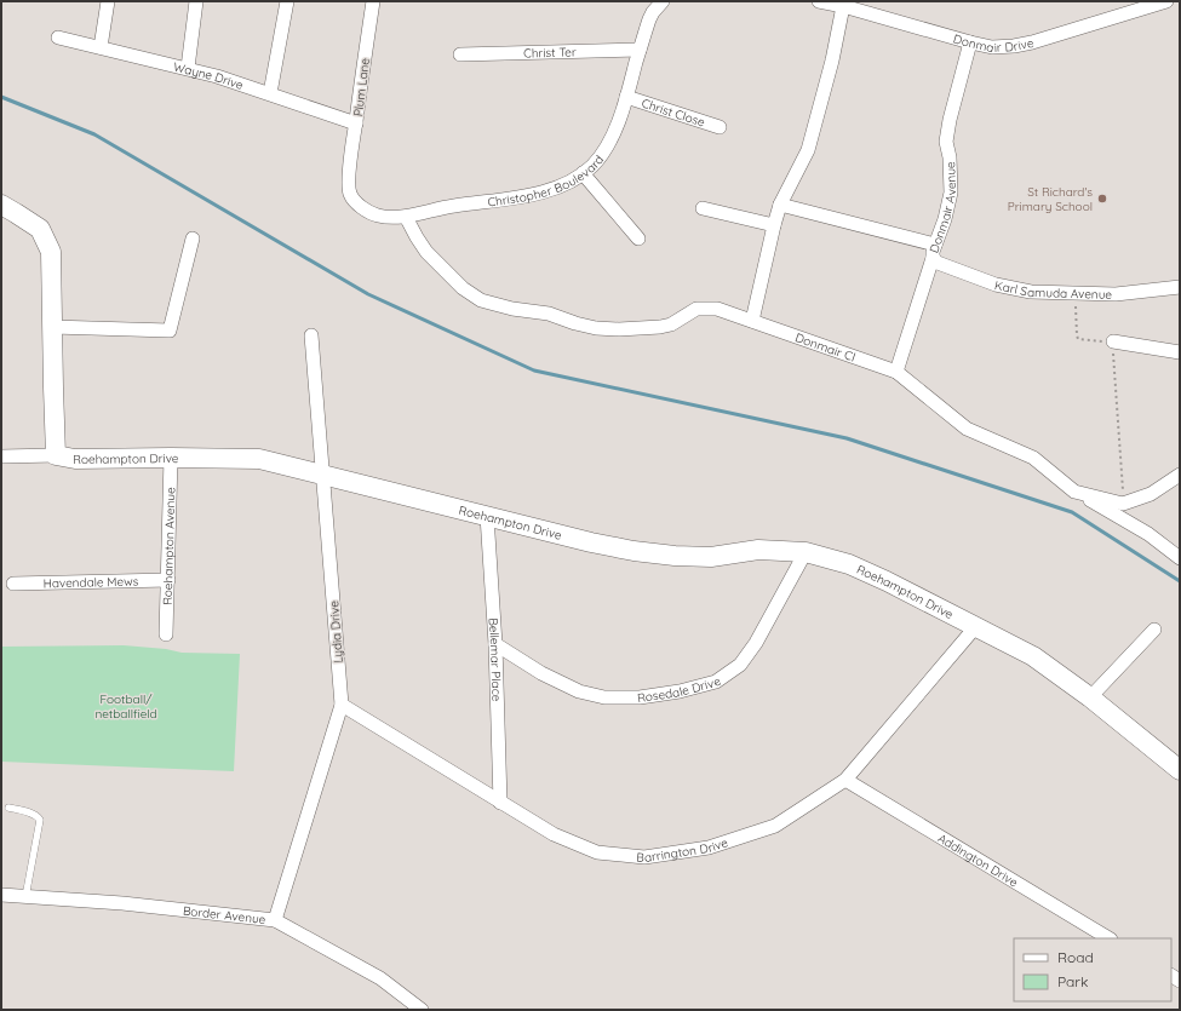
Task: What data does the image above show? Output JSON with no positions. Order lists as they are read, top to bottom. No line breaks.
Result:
{"streets":{"street":["Donmair Drive","Christ Ter","Wayne Drive","Plum Lane","Christ Close","Christopher Boulevard","Donmair Avenue","Karl Samuda Avenue","Donmair Cl","Roehampton Drive","Roehampton Avenue","Havendale Mews","Lydia Drive","Bellemar Place","Rosedale Drive","Barrington Drive","Addington Drive","Border Avenue"]},"crossings":[["Donmair Drive","Donmair Avenue"],["Christ Ter","Christopher Boulevard"],["Wayne Drive","Plum Lane"],["Plum Lane","Christopher Boulevard"],["Christ Close","Christopher Boulevard"],["Christopher Boulevard","Donmair Cl"],["Donmair Avenue","Karl Samuda Avenue"],["Donmair Avenue","Donmair Cl"],["Roehampton Drive","Roehampton Avenue"],["Roehampton Drive","Lydia Drive"],["Roehampton Drive","Bellemar Place"],["Roehampton Drive","Rosedale Drive"],["Roehampton Drive","Barrington Drive"],["Roehampton Avenue","Havendale Mews"],["Lydia Drive","Barrington Drive"],["Lydia Drive","Border Avenue"],["Bellemar Place","Rosedale Drive"],["Bellemar Place","Barrington Drive"],["Barrington Drive","Addington Drive"]],"parks":["Football/ netballfield"],"places":["St Richard's Primary School"],"legend":["Road","Park"]}
